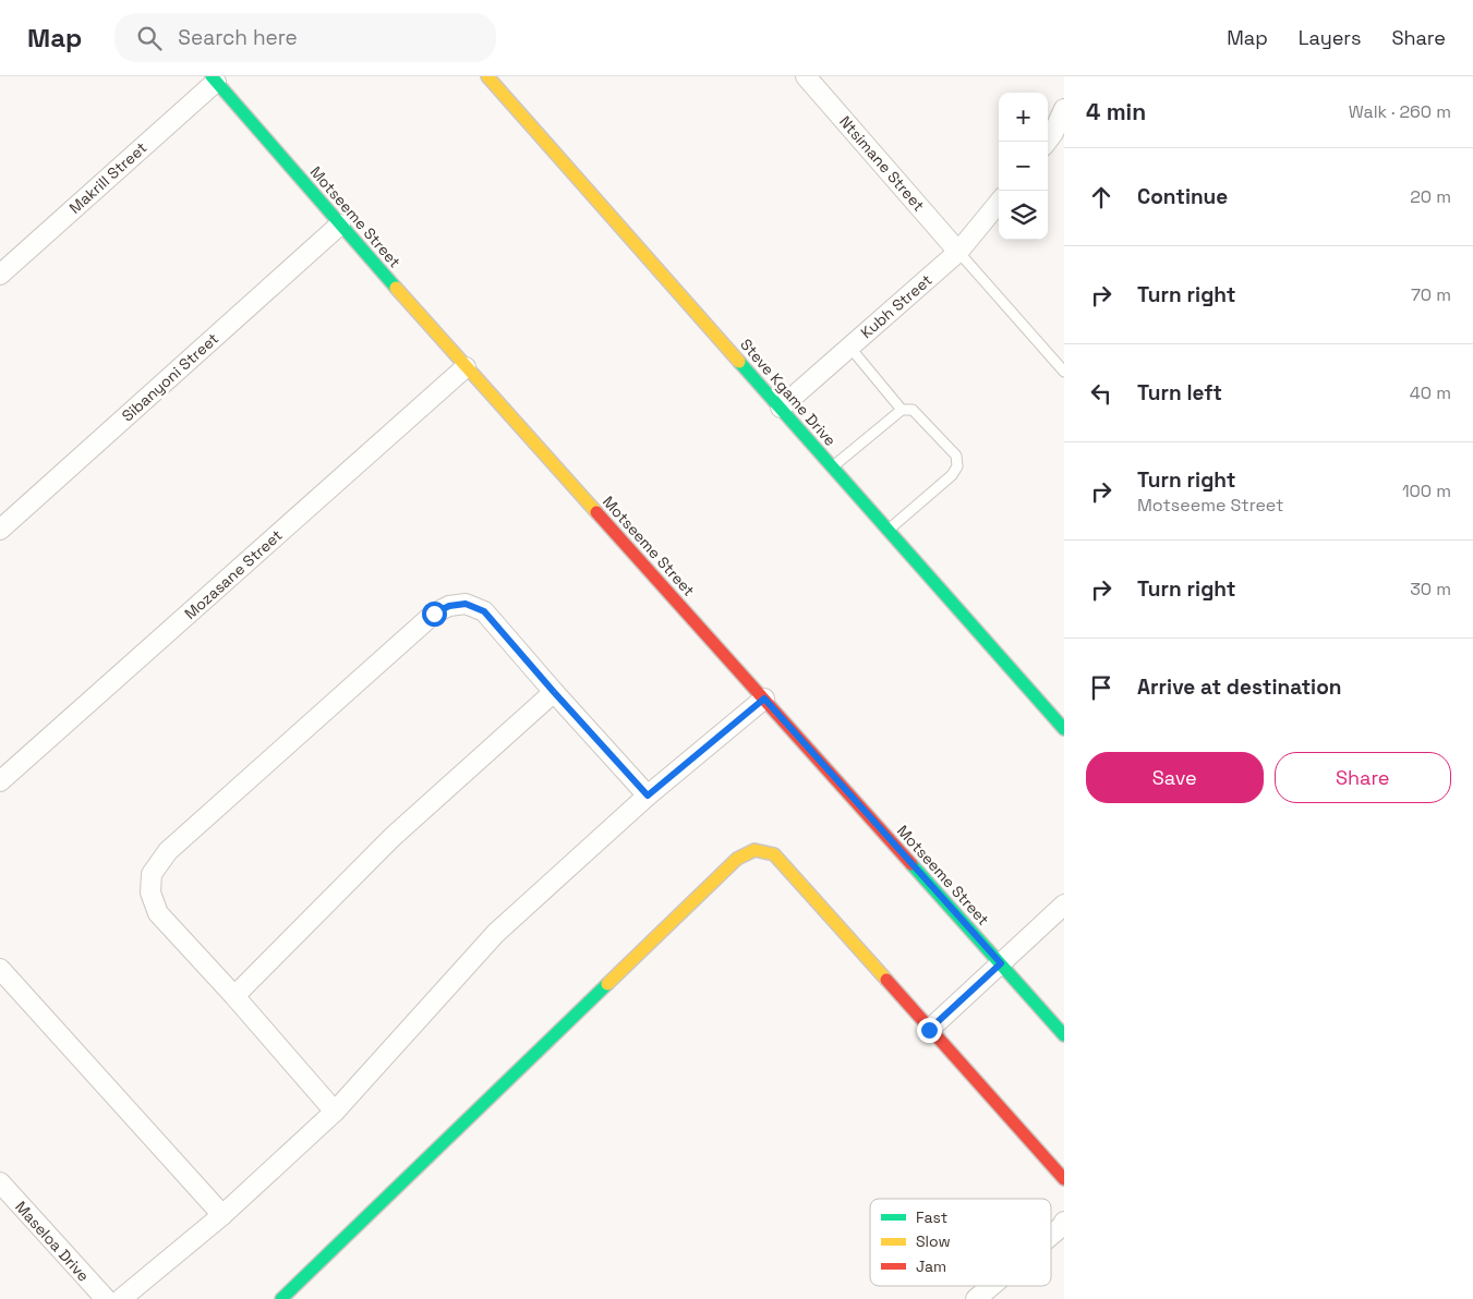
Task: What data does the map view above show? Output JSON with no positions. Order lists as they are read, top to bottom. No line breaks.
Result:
{"streets":{"street":["Ntsimane Street","Makrill Street","Motseeme Street","Kubh Street","Sibanyoni Street","Steve Kgame Drive","Mozasane Street","Maseloa Drive"]},"crossings":[["Ntsimane Street","Kubh Street"],["Makrill Street","Motseeme Street"],["Motseeme Street","Sibanyoni Street"],["Motseeme Street","Mozasane Street"],["Kubh Street","Steve Kgame Drive"]],"legend":["Fast","Slow","Jam"],"page":{"header":"Map","search":"Search here","nav":["Map","Layers","Share"],"heading":["4 min","Walk · 260 m"],"map_buttons":["+","−"],"list":[["Continue","20 m"],["Turn right","70 m"],["Turn left","40 m"],["Turn right","Motseeme Street","100 m"],["Turn right","30 m"],"Arrive at destination"],"buttons":["Save","Share"]}}
